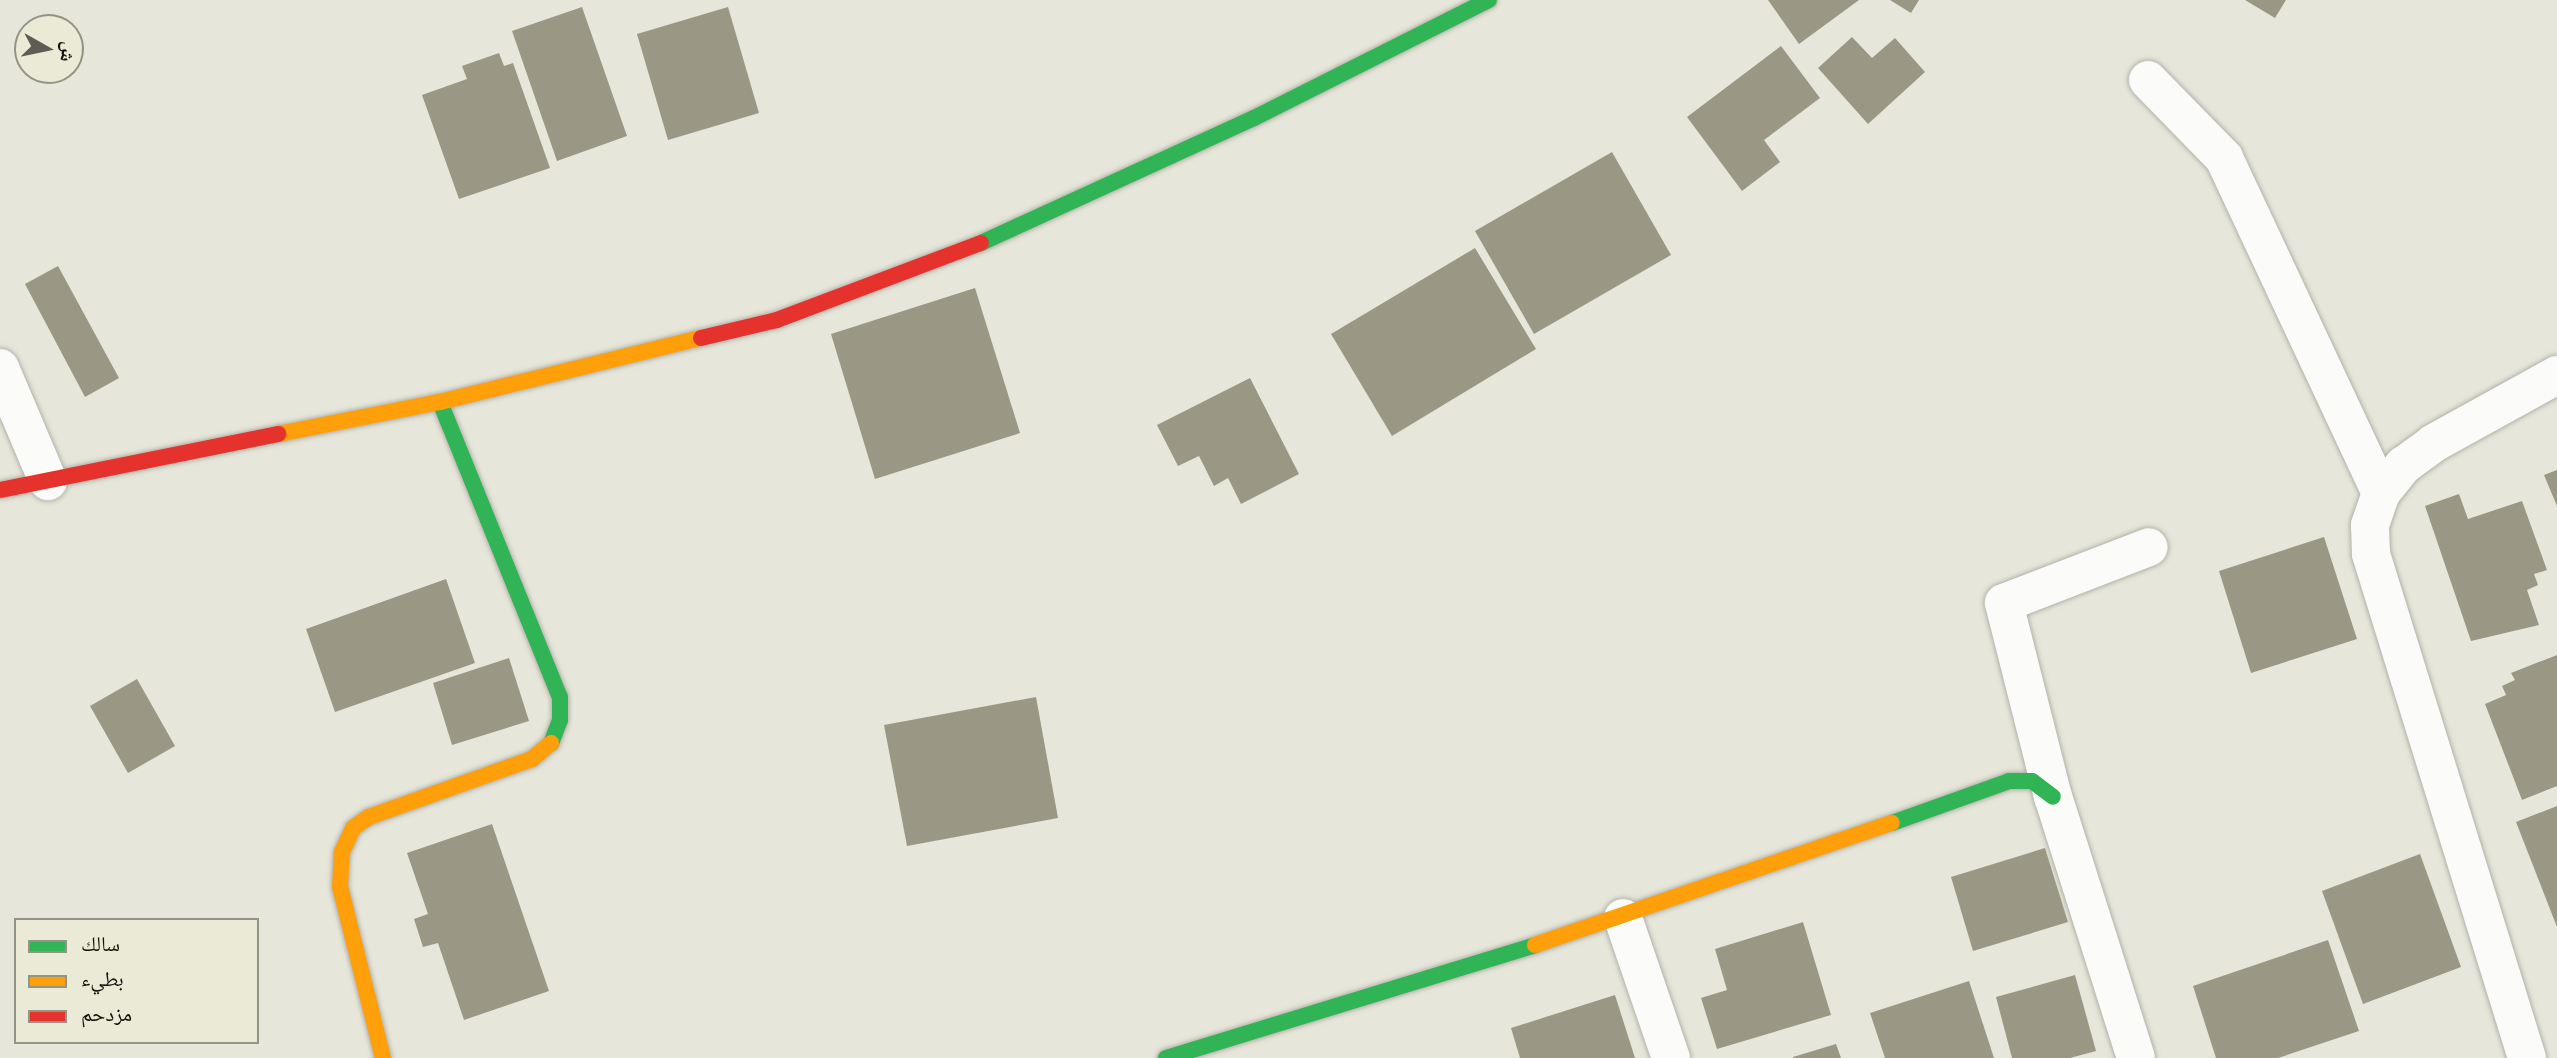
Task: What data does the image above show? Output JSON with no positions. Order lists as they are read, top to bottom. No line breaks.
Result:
{"legend":["سالك","بطيء","مزدحم"],"north":"right"}
